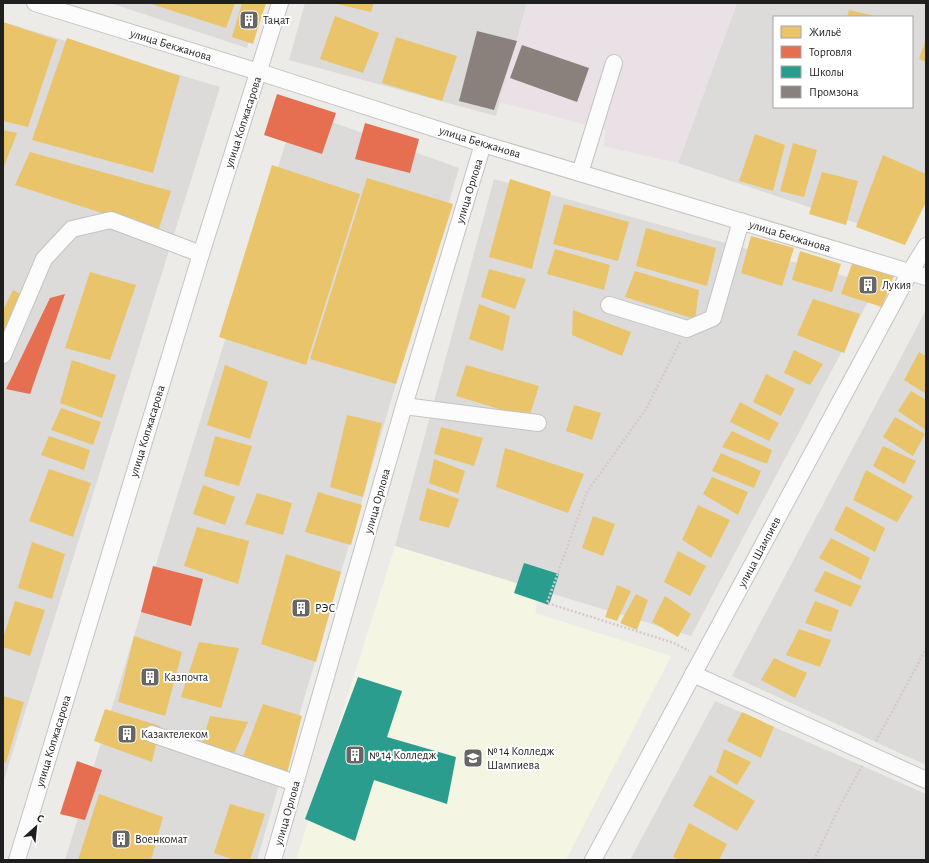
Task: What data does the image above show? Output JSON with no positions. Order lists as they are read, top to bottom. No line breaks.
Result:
{"streets":{"street":["улица Бекжанова","улица Копжасарова","улица Орлова","улица Шампиев"]},"crossings":[["улица Бекжанова","улица Копжасарова"],["улица Бекжанова","улица Орлова"],["улица Бекжанова","улица Шампиев"]],"places":{"building":["Таңат","Лукия","РЭС","Казпочта","Казактелеком","№ 14 Колледж","Военкомат"],"school or university":["№ 14 Колледж Шампиева"]},"legend":["Жильё","Торговля","Школы","Промзона"],"north":"top right"}
